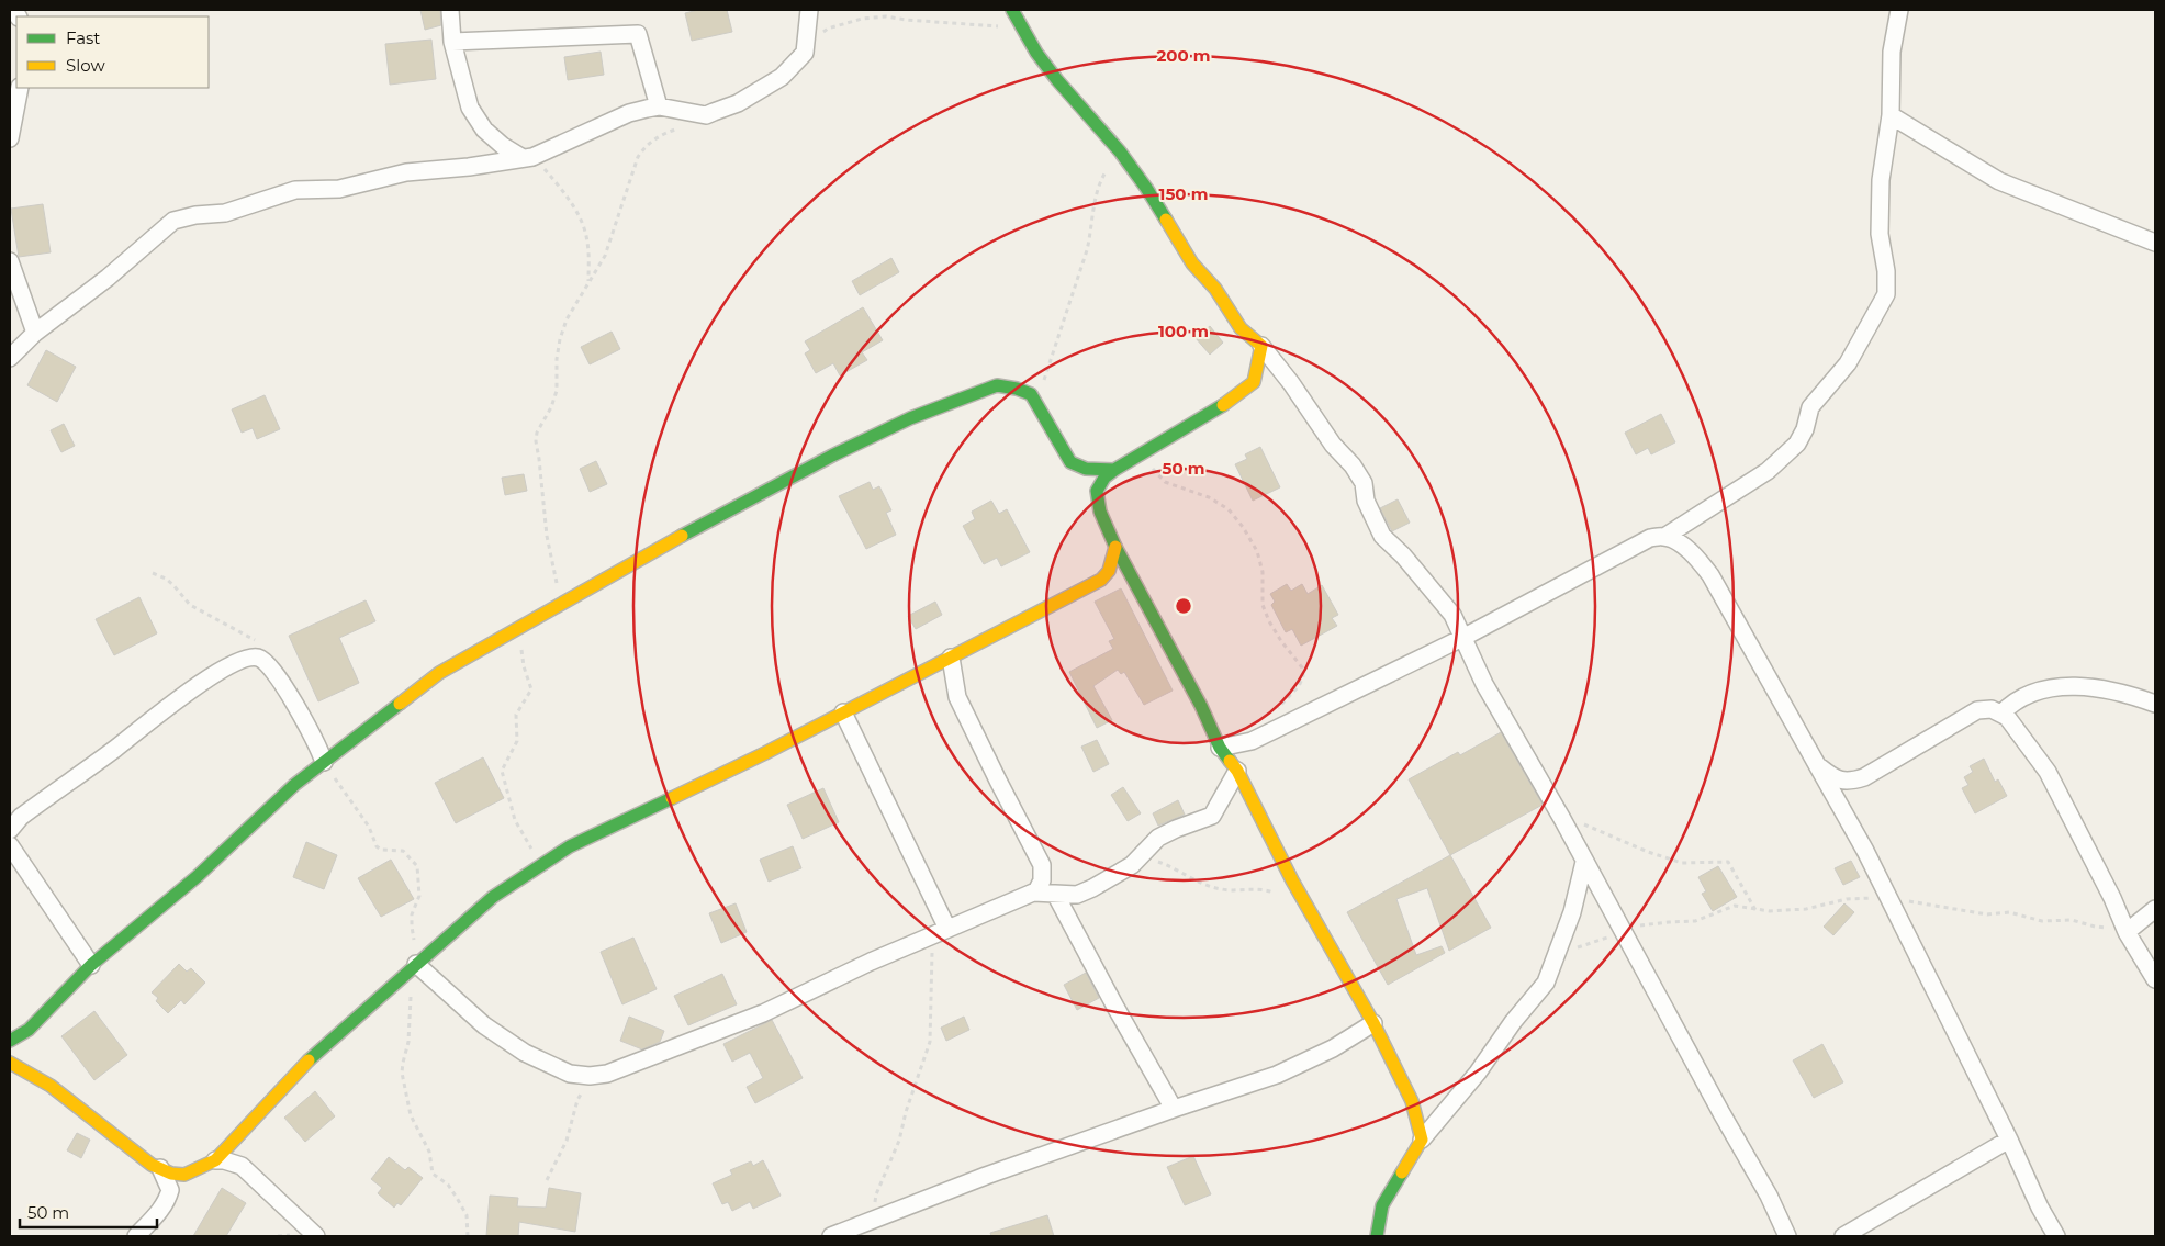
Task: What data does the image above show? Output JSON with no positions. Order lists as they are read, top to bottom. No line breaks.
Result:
{"legend":["Fast","Slow"],"scale_bar":"50 m","rings":["200 m","150 m","100 m","50 m"]}
